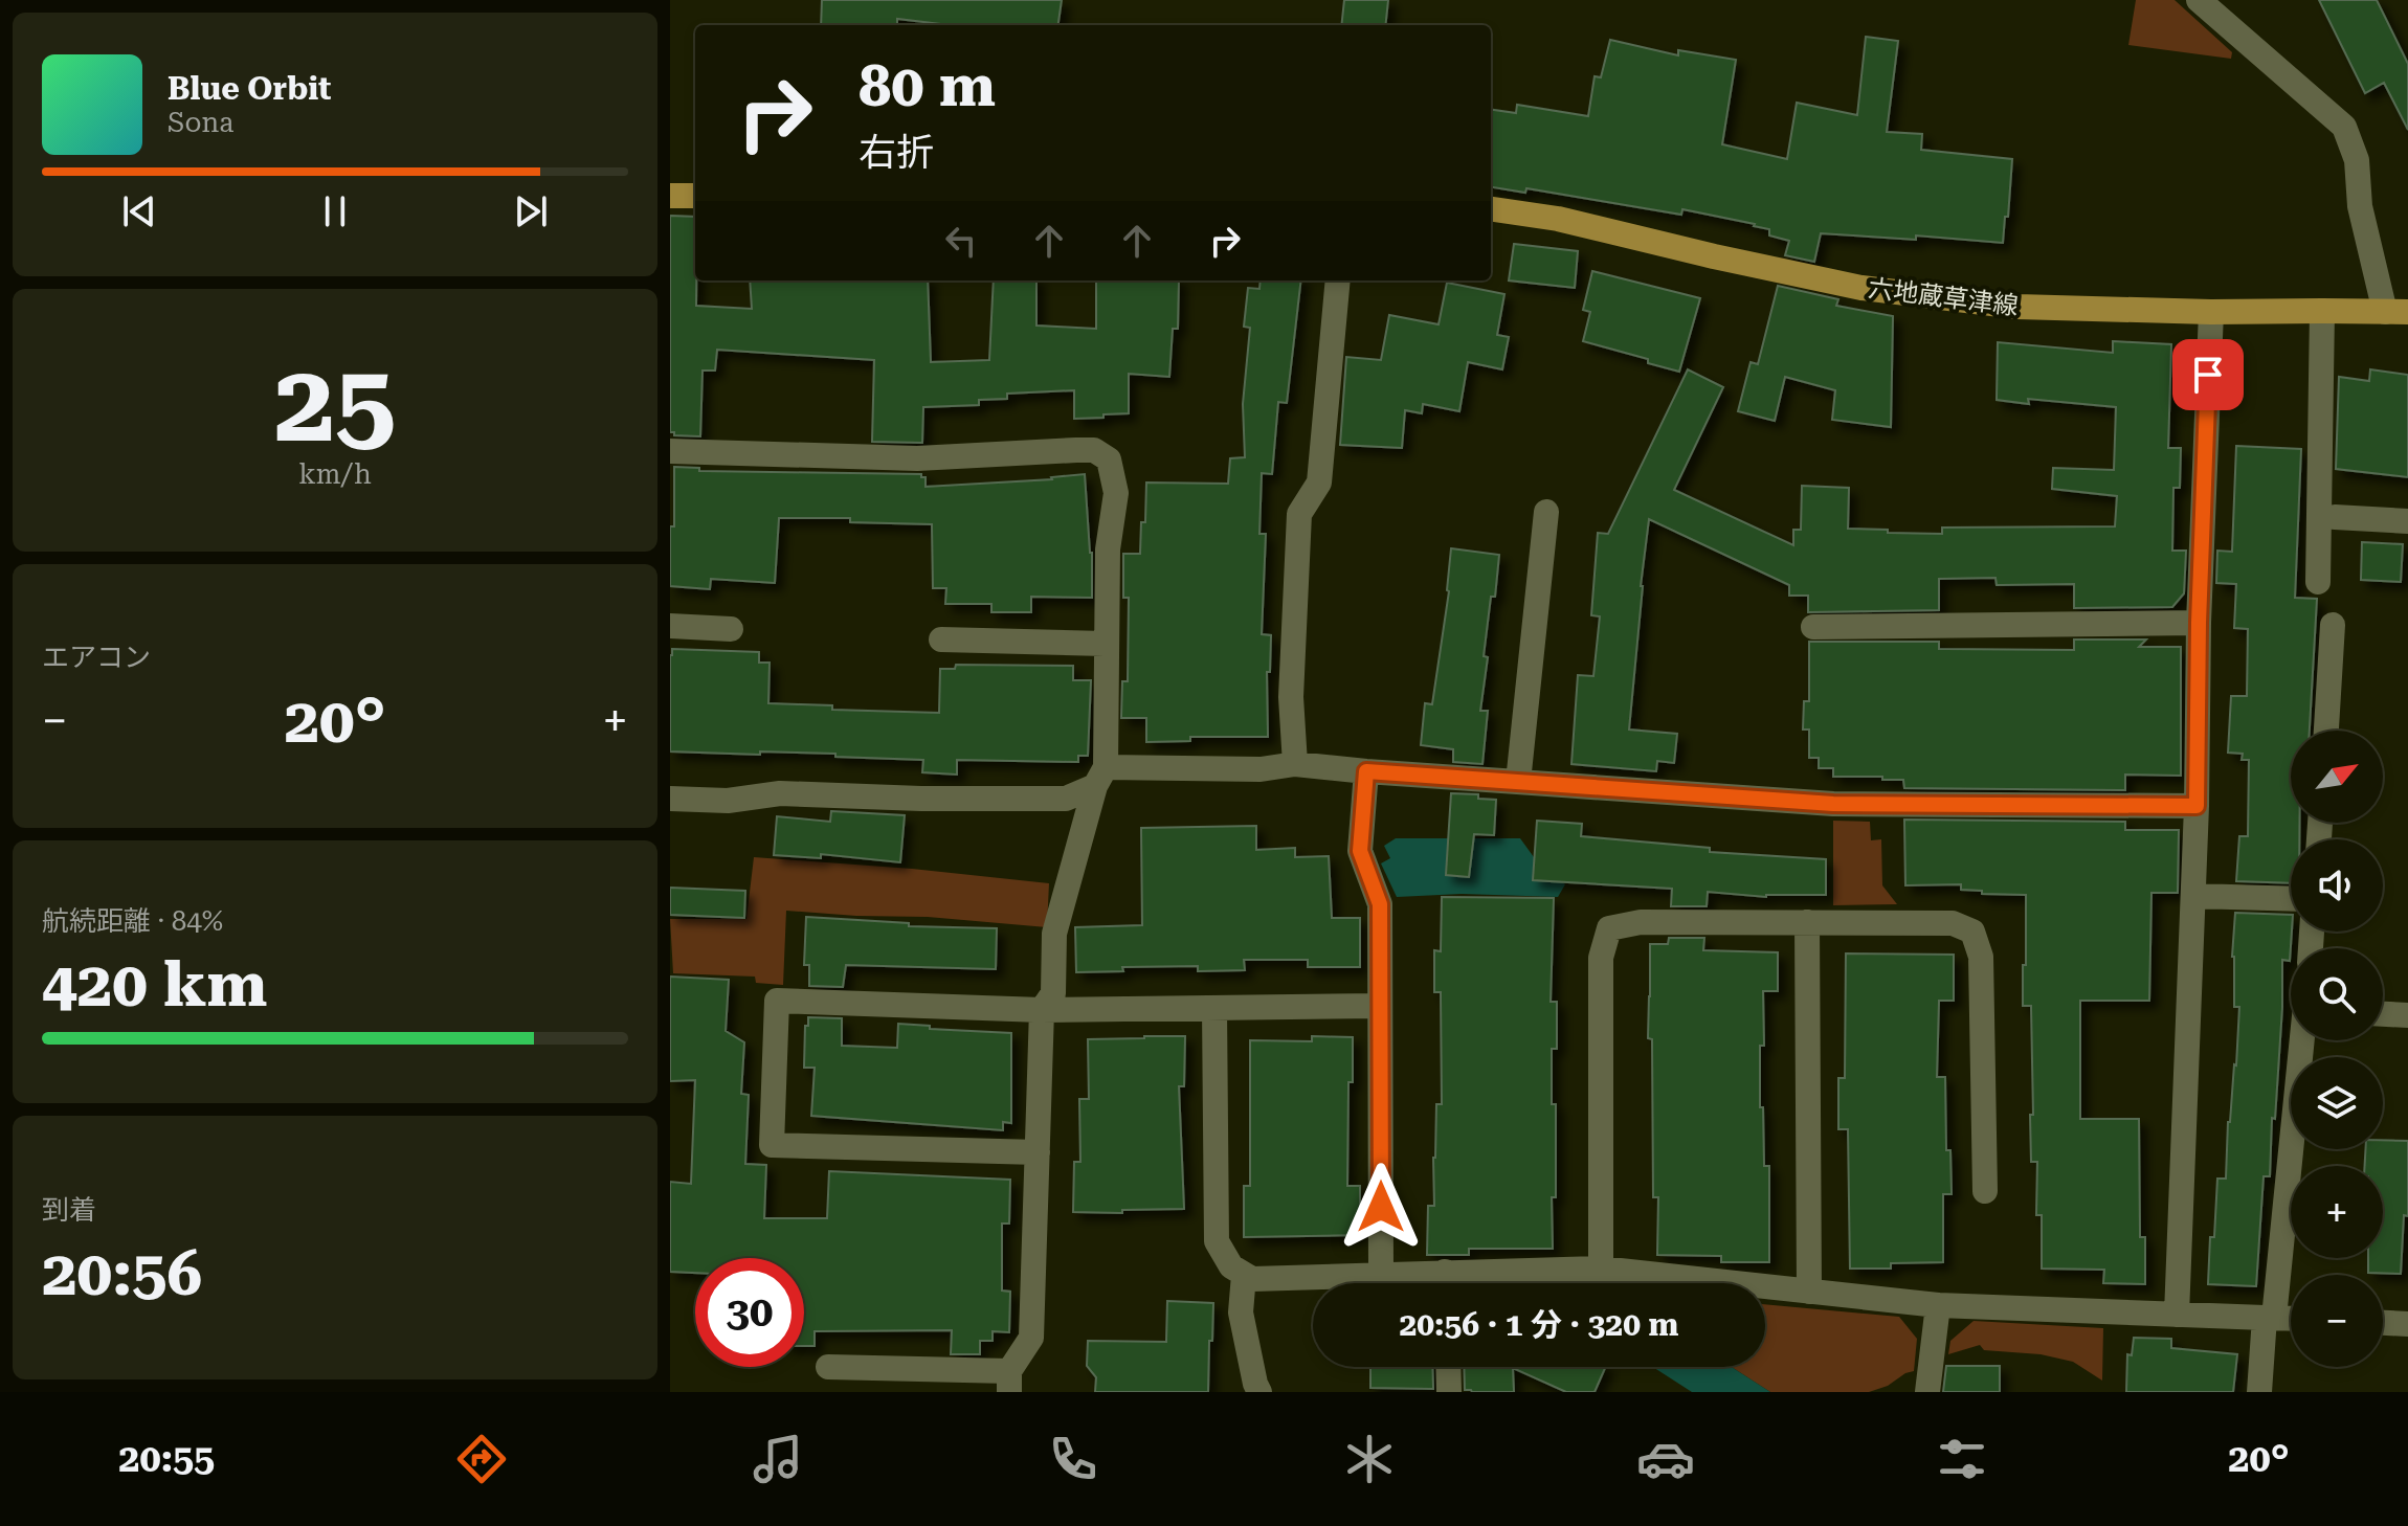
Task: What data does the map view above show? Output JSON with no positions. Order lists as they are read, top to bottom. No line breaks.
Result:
{"streets":{"main road":["六地蔵草津線"]},"north":"top right","page":{"turn":["80 m","右折"],"song":["Blue Orbit","Sona"],"tile":[["25","km/h"],"エアコン",["航続距離 · 84%","420 km"],["到着","20:56"]],"heat":["−","20°","+"],"map_buttons":["+","−"],"limit":"30","trip":"20:56 · 1 分 · 320 m","tabs":["20:55","20°"]}}
